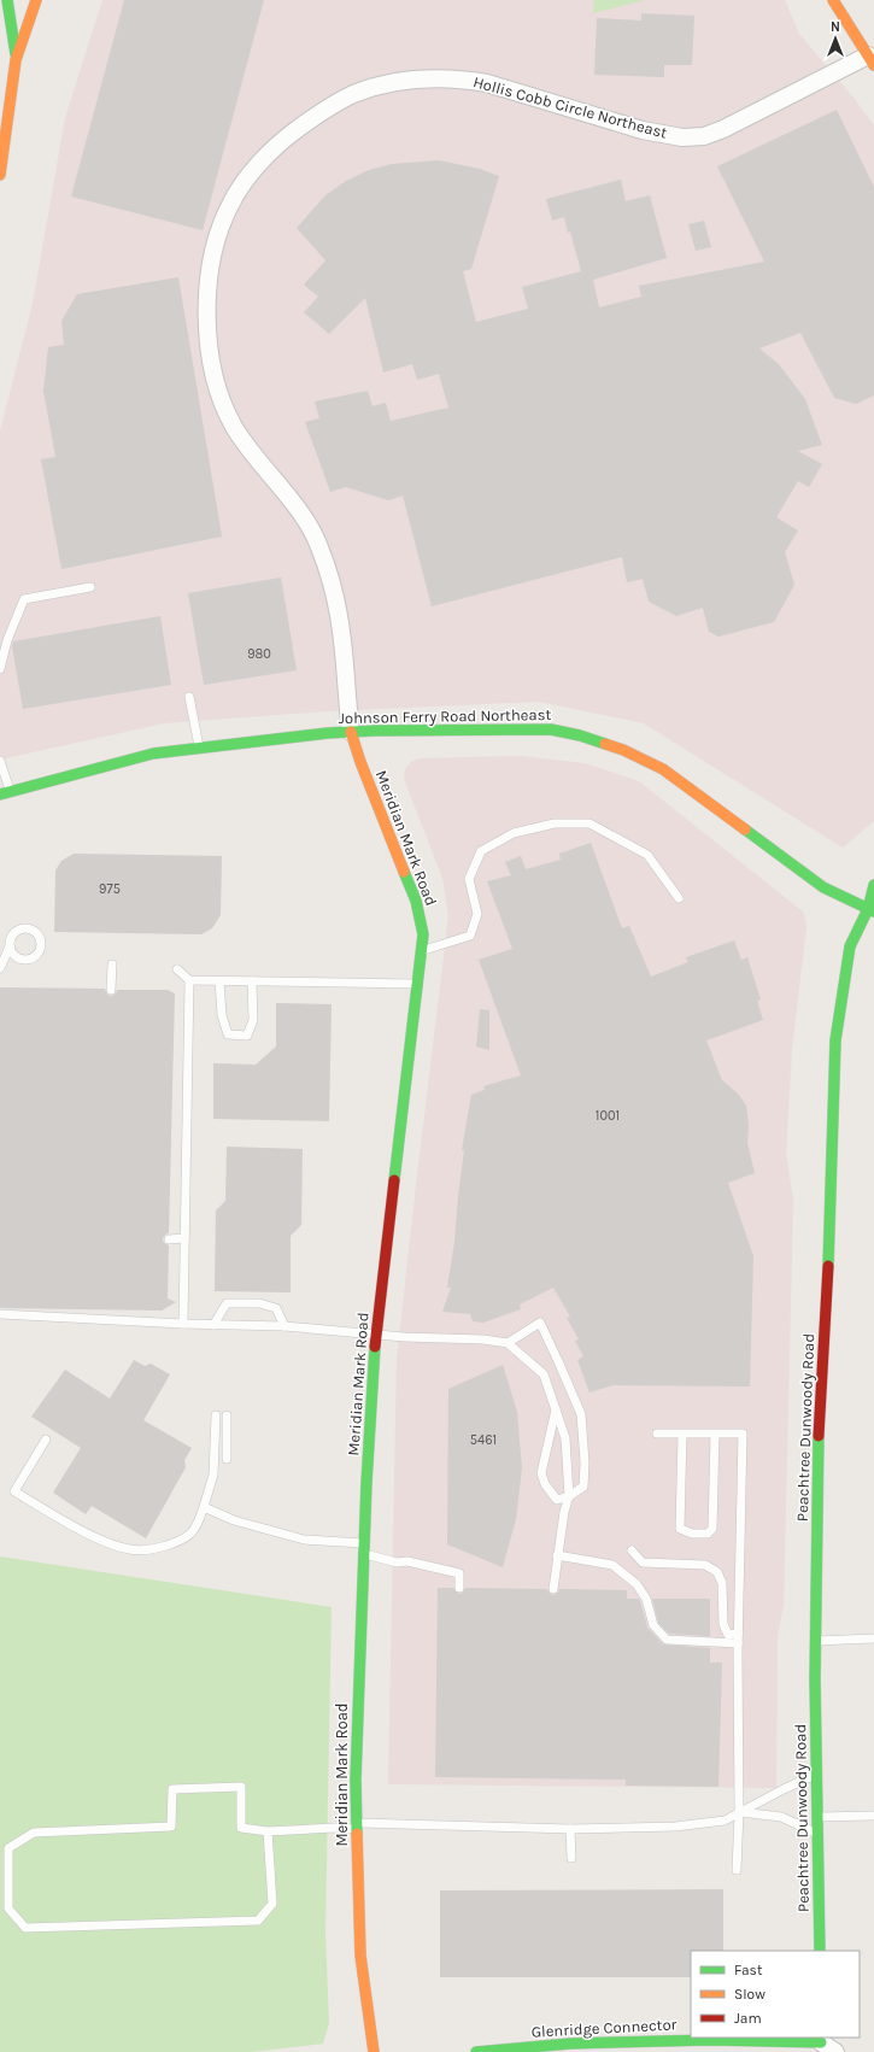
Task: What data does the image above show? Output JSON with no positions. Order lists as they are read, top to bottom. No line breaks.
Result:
{"streets":{"main road":["Johnson Ferry Road Northeast","Meridian Mark Road","Peachtree Dunwoody Road","Glenridge Connector"],"street":["Hollis Cobb Circle Northeast"]},"crossings":[["Hollis Cobb Circle Northeast","Johnson Ferry Road Northeast"],["Hollis Cobb Circle Northeast","Meridian Mark Road"],["Johnson Ferry Road Northeast","Meridian Mark Road"],["Johnson Ferry Road Northeast","Peachtree Dunwoody Road"]],"house_numbers":["980","975","1001","5461"],"legend":["Fast","Slow","Jam"],"north":"top"}
